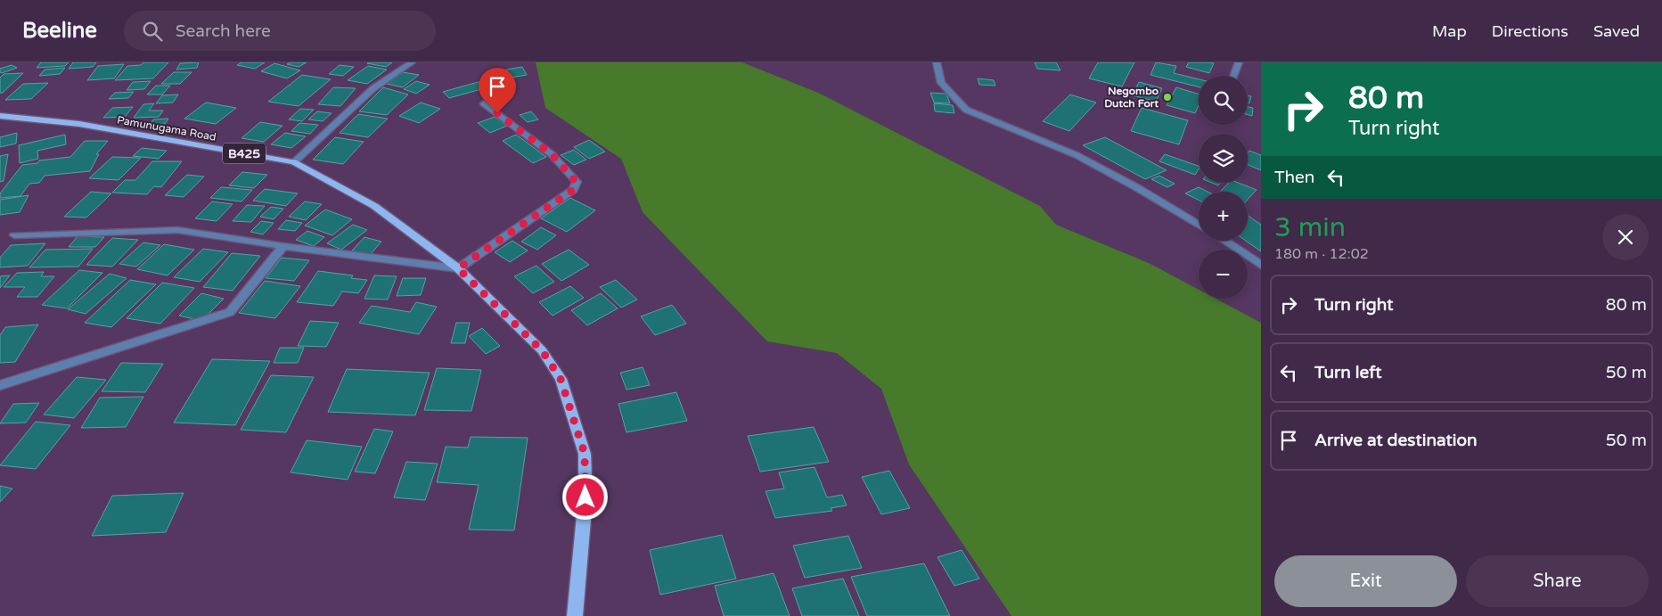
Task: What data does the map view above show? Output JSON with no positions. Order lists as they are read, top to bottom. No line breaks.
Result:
{"streets":{"main road":["Pamunugama Road","B425"]},"crossings":[["Pamunugama Road","B425"]],"places":["Negombo Dutch Fort"],"page":{"header":"Beeline","search":"Search here","nav":["Map","Directions","Saved"],"turn":["80 m","Turn right"],"map_buttons":["+","−"],"then":"Then","heading":["3 min","180 m · 12:02"],"list":[{"name":"Turn right","value":"80 m"},{"name":"Turn left","value":"50 m"},{"name":"Arrive at destination","value":"50 m"}],"buttons":["Exit","Share"]}}
